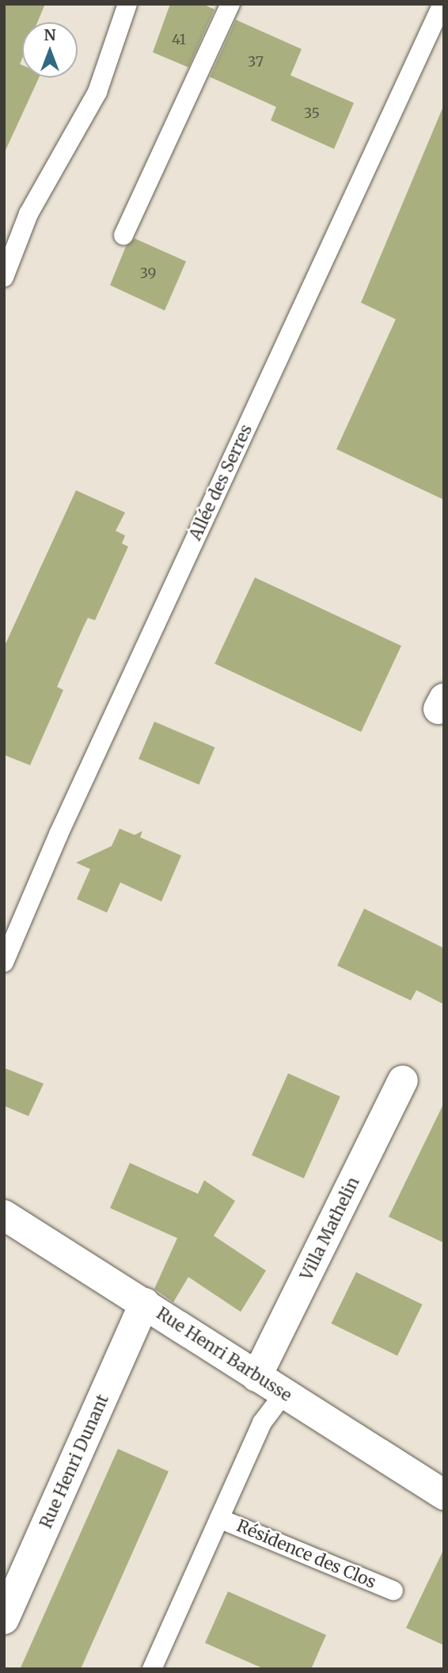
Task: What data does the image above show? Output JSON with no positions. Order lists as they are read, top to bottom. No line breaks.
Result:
{"streets":{"street":["Villa Mathelin","Rue Henri Barbusse","Rue Henri Dunant"],"lane":["Allée des Serres","Résidence des Clos"]},"crossings":[["Villa Mathelin","Rue Henri Barbusse"],["Rue Henri Barbusse","Rue Henri Dunant"]],"house_numbers":["41","37","35","39"],"north":"top"}
